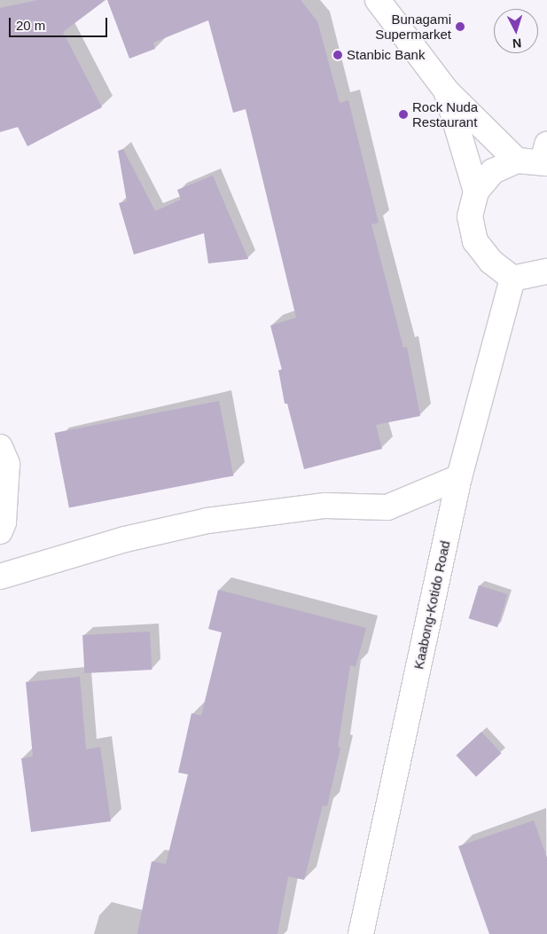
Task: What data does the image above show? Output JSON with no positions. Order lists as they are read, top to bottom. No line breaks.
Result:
{"streets":{"street":["Kaabong-Kotido Road"]},"places":["Bunagami Supermarket","Stanbic Bank","Rock Nuda Restaurant"],"scale_bar":"20 m","north":"bottom"}
